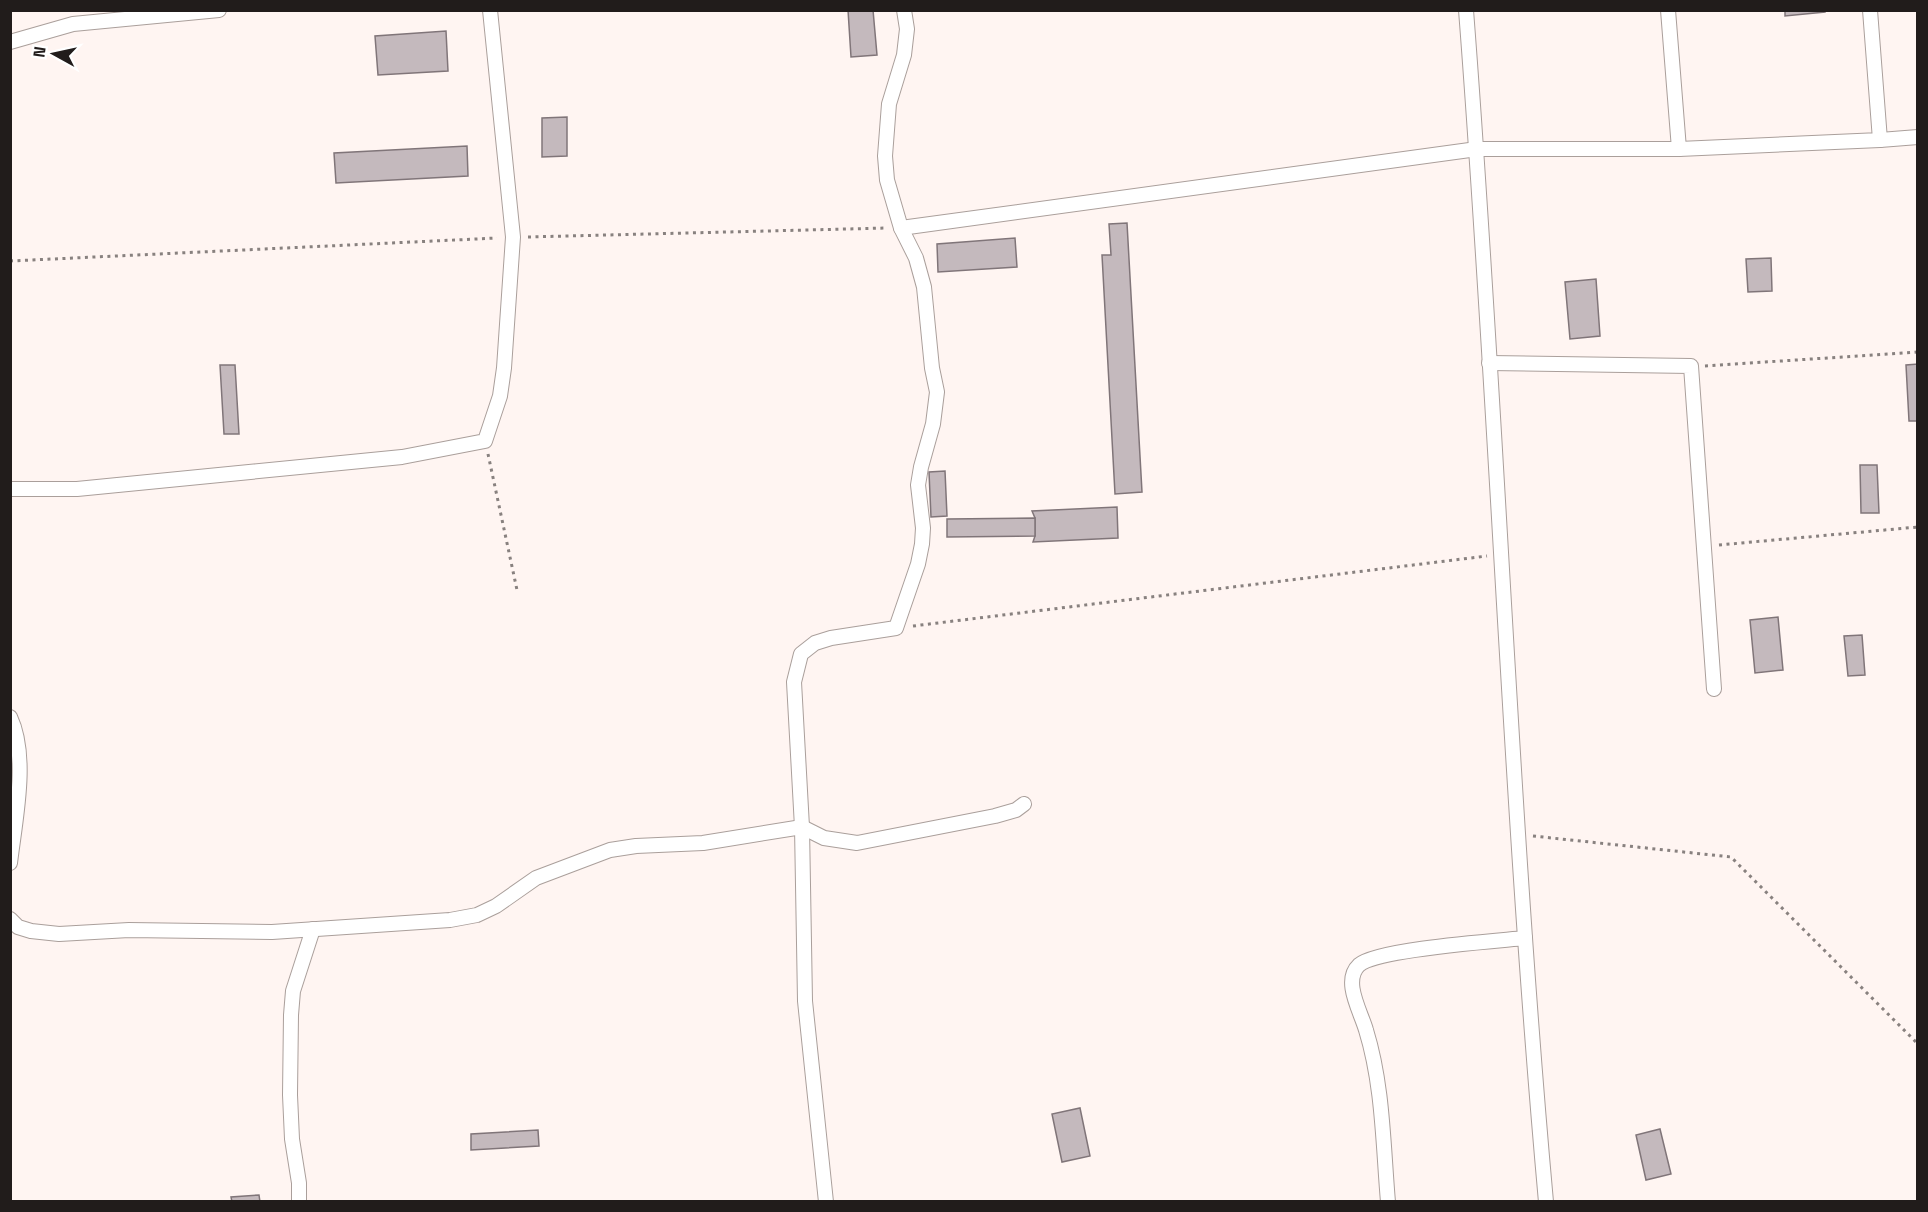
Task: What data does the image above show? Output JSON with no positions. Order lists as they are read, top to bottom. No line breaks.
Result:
{"north":"left"}
